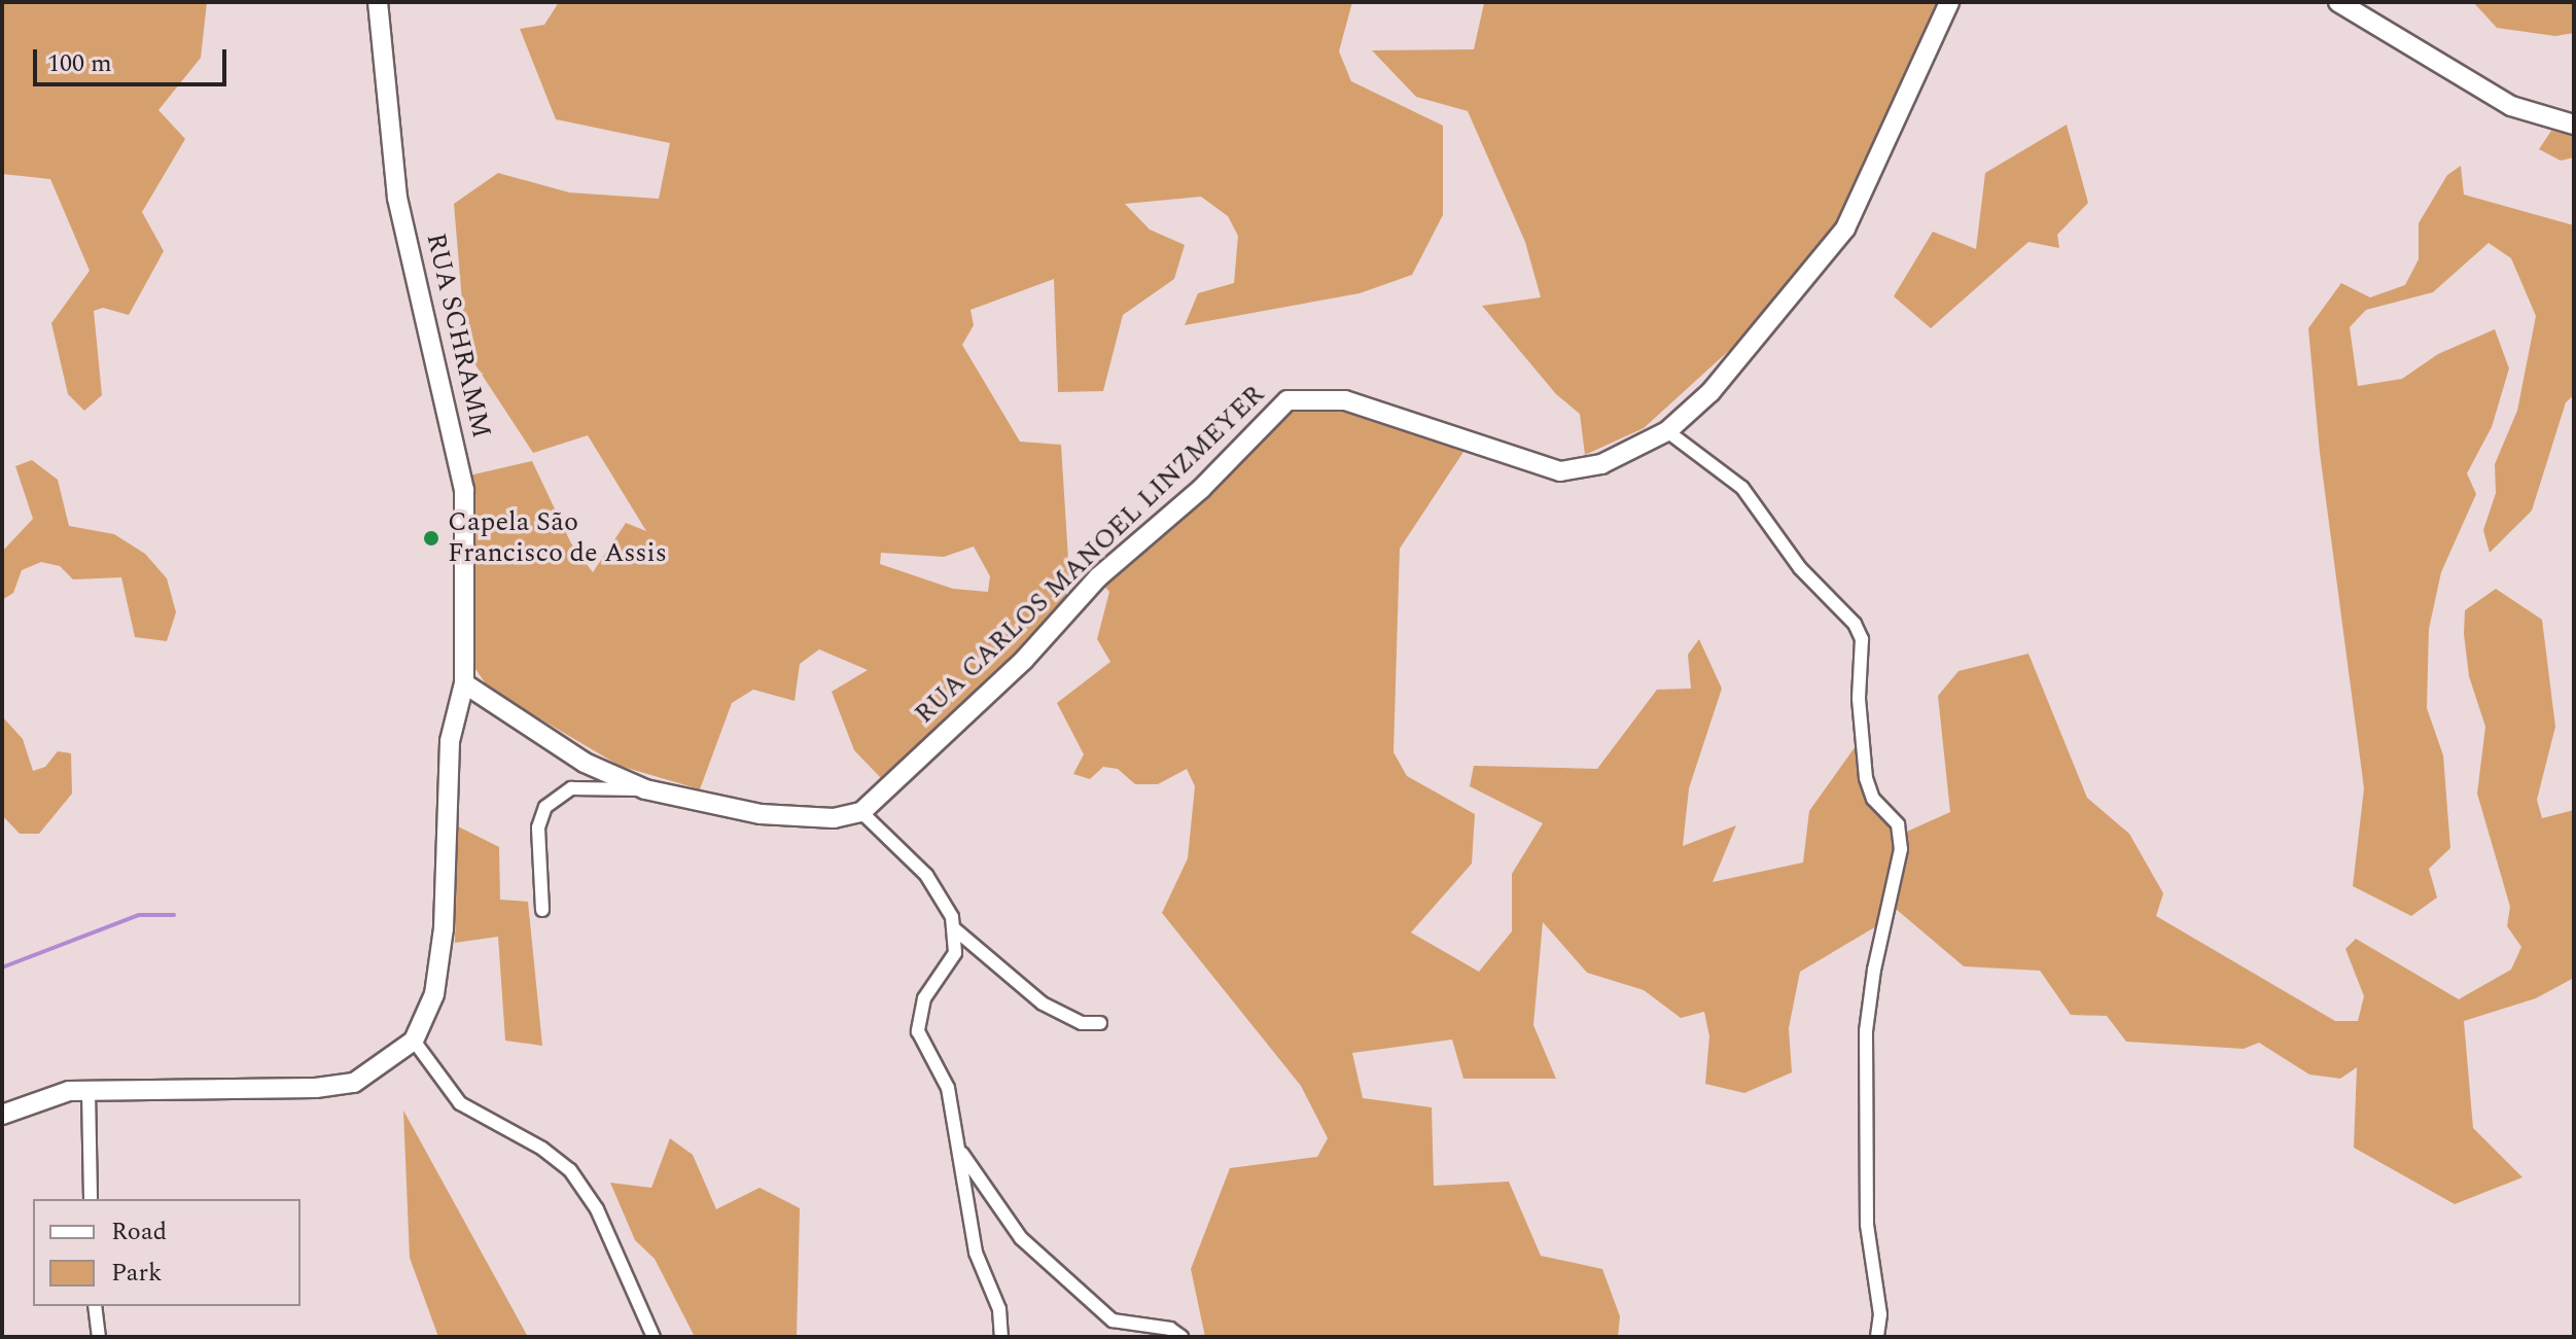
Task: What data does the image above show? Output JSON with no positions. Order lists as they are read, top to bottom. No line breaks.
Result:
{"streets":{"street":["RUA SCHRAMM","RUA CARLOS MANOEL LINZMEYER"]},"places":["Capela São Francisco de Assis"],"legend":["Road","Park"],"scale_bar":"100 m"}
